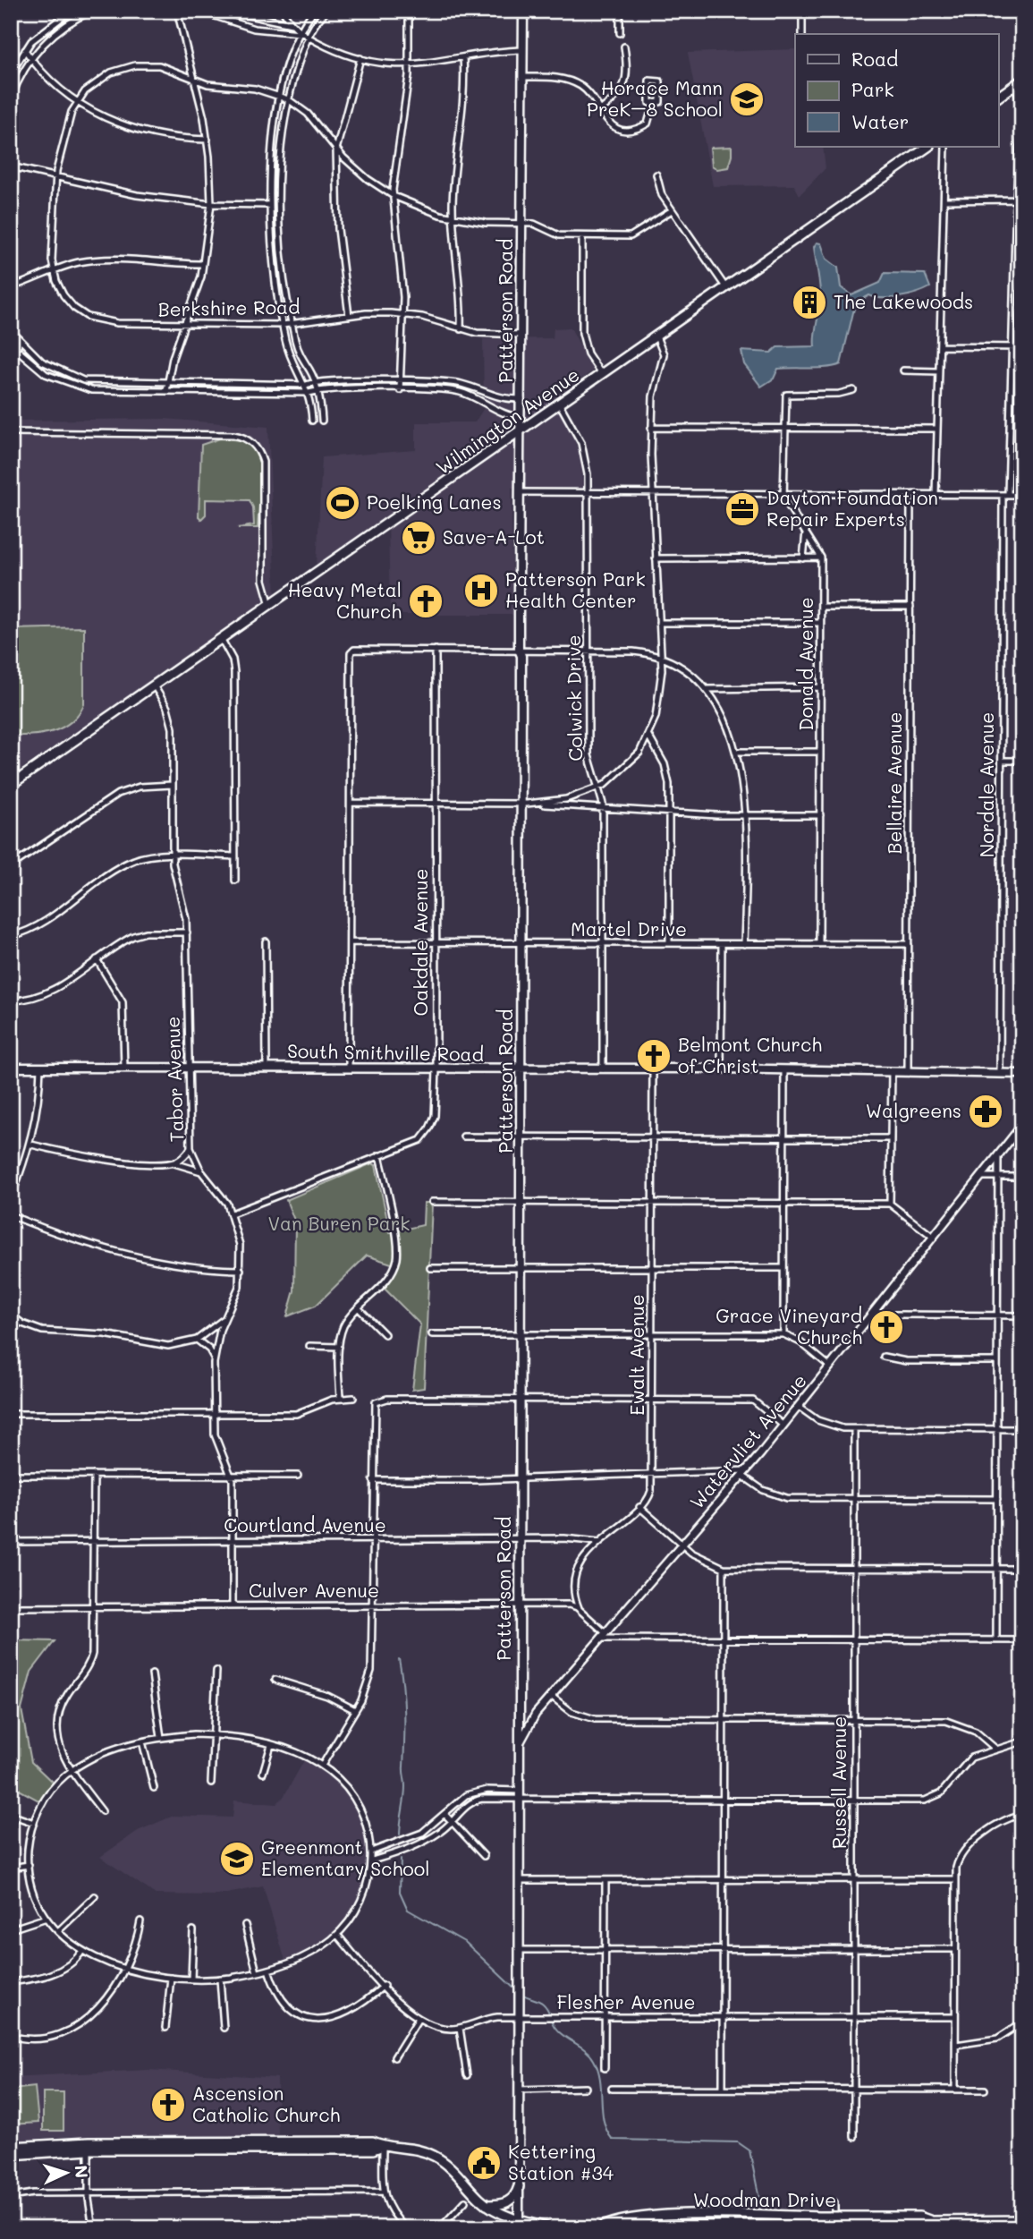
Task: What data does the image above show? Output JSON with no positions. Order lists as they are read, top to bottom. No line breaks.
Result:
{"streets":{"main road":["Patterson Road","Wilmington Avenue","South Smithville Road","Woodman Drive"],"street":["Berkshire Road","Donald Avenue","Colwick Drive","Bellaire Avenue","Nordale Avenue","Martel Drive","Oakdale Avenue","Tabor Avenue","Ewalt Avenue","Watervliet Avenue","Courtland Avenue","Culver Avenue","Russell Avenue","Flesher Avenue"]},"crossings":[["Berkshire Road","Patterson Road"],["Patterson Road","Wilmington Avenue"],["Patterson Road","Martel Drive"],["Patterson Road","South Smithville Road"],["Patterson Road","Watervliet Avenue"],["Patterson Road","Courtland Avenue"],["Patterson Road","Culver Avenue"],["Patterson Road","Flesher Avenue"],["Wilmington Avenue","Colwick Drive"],["Wilmington Avenue","Tabor Avenue"],["Donald Avenue","Martel Drive"],["Colwick Drive","Martel Drive"],["Colwick Drive","South Smithville Road"],["Bellaire Avenue","Martel Drive"],["Bellaire Avenue","South Smithville Road"],["Nordale Avenue","South Smithville Road"],["Martel Drive","Oakdale Avenue"],["Oakdale Avenue","South Smithville Road"],["Oakdale Avenue","Tabor Avenue"],["South Smithville Road","Tabor Avenue"],["South Smithville Road","Ewalt Avenue"],["Tabor Avenue","Courtland Avenue"],["Tabor Avenue","Culver Avenue"],["Ewalt Avenue","Courtland Avenue"],["Ewalt Avenue","Culver Avenue"],["Russell Avenue","Flesher Avenue"]],"parks":["Van Buren Park"],"places":{"school or university":["Horace Mann PreK–8 School","Greenmont Elementary School"],"building":["The Lakewoods"],"sports":["Poelking Lanes"],"office":["Dayton Foundation Repair Experts"],"supermarket":["Save-A-Lot"],"hospital":["Patterson Park Health Center"],"church":["Heavy Metal Church","Belmont Church of Christ","Grace Vineyard Church","Ascension Catholic Church"],"pharmacy":["Walgreens"],"public building":["Kettering Station #34"]},"legend":["Road","Park","Water"],"north":"right"}
